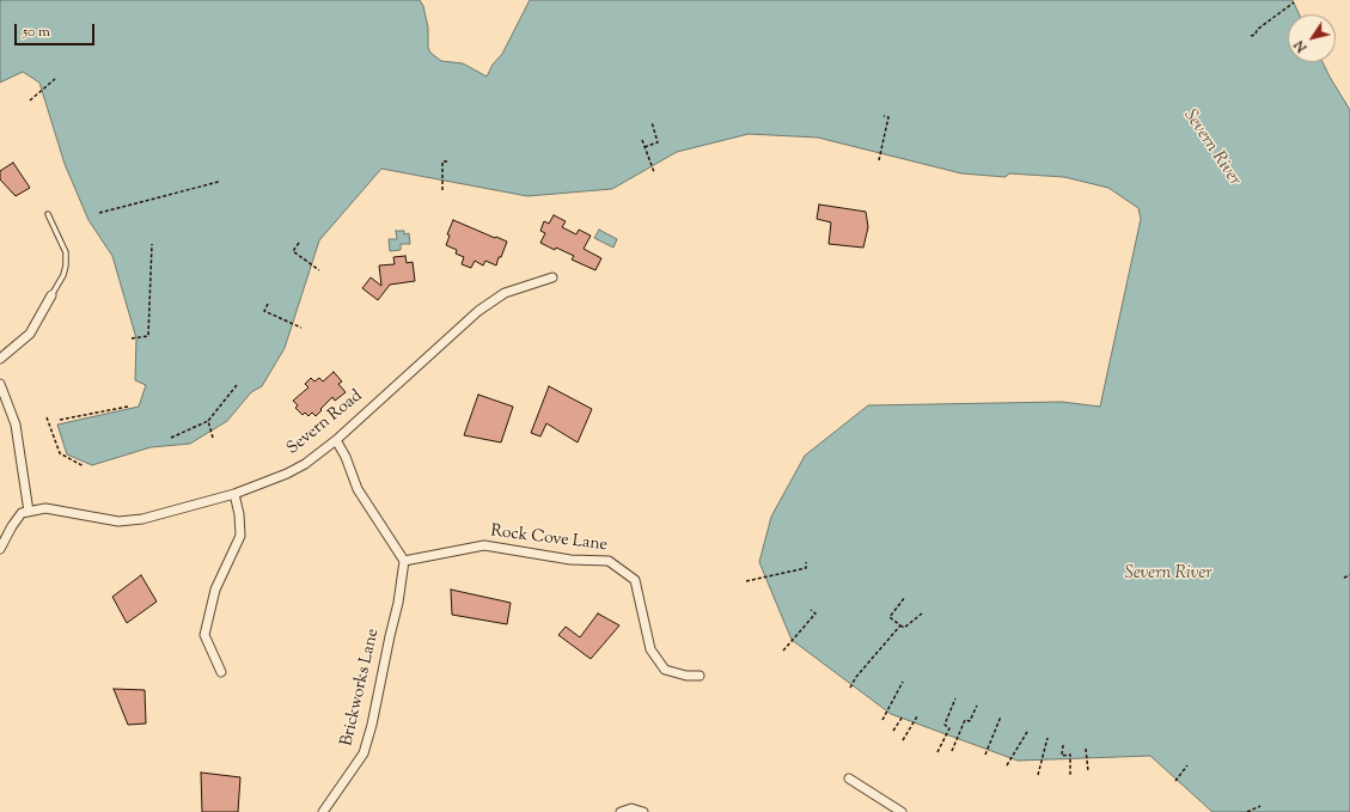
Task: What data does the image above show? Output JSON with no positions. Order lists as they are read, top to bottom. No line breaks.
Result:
{"streets":{"street":["Severn Road","Rock Cove Lane","Brickworks Lane"]},"crossings":[["Rock Cove Lane","Brickworks Lane"]],"water":["Severn River"],"scale_bar":"50 m","north":"bottom left"}
